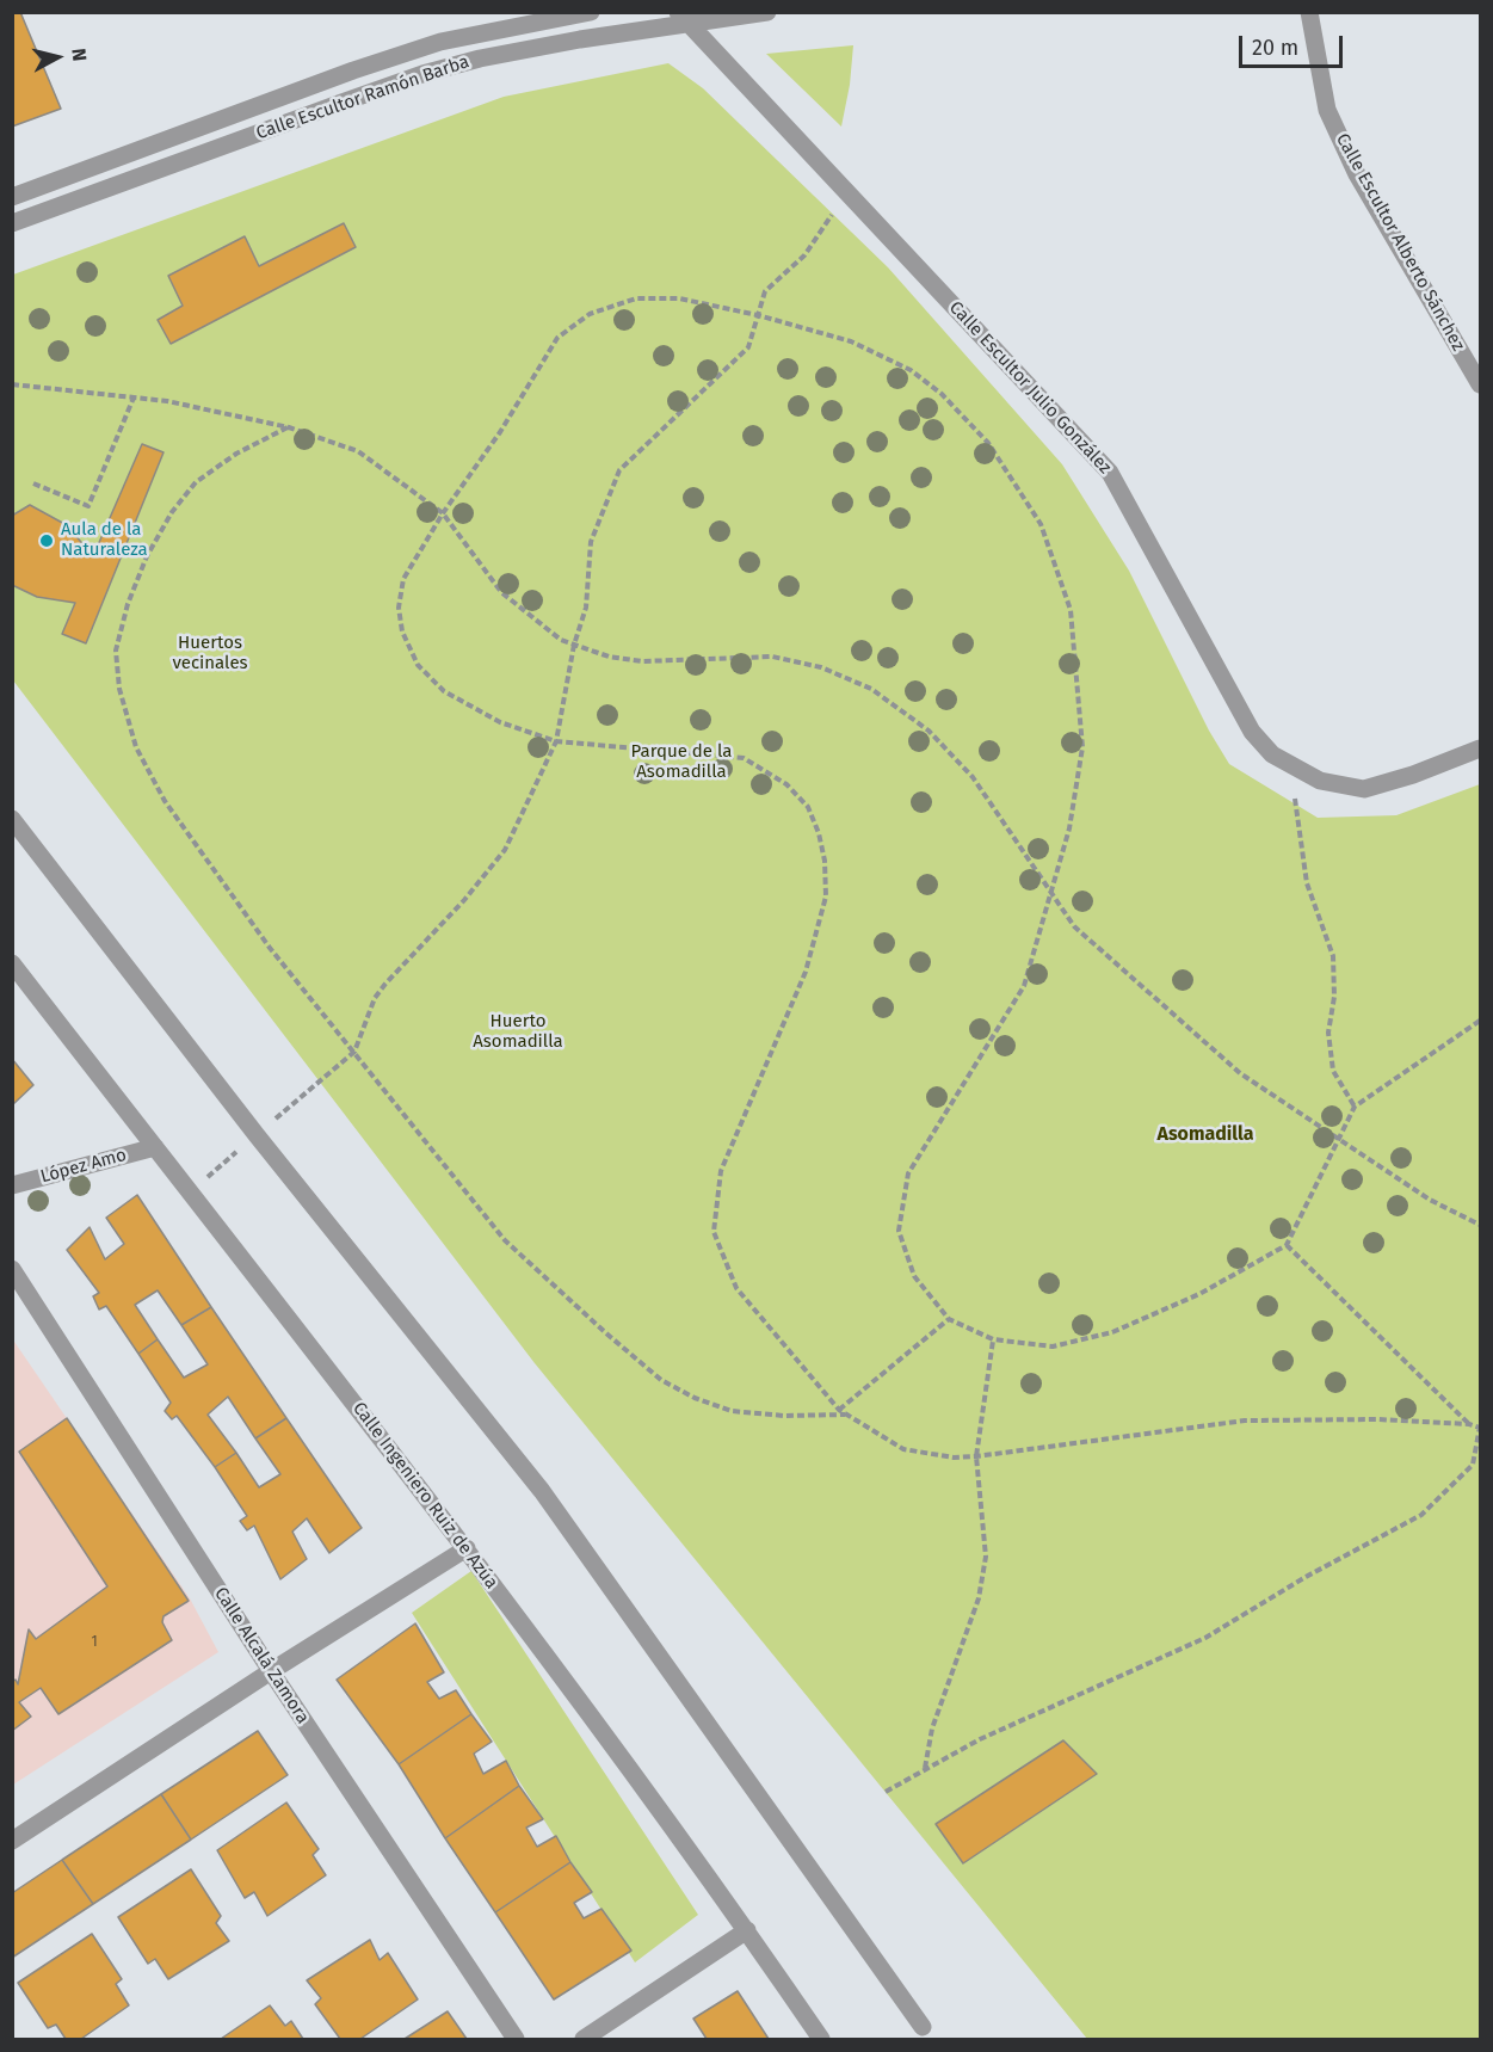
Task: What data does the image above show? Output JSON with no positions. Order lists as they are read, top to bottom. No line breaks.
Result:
{"streets":{"street":["Calle Escultor Ramón Barba","Calle Escultor Alberto Sánchez","Calle Escultor Julio González","López Amo","Calle Ingeniero Ruiz de Azúa","Calle Alcalá Zamora"]},"crossings":[["Calle Escultor Ramón Barba","Calle Escultor Julio González"],["López Amo","Calle Ingeniero Ruiz de Azúa"]],"districts":["Asomadilla"],"parks":["Huertos vecinales","Parque de la Asomadilla","Huerto Asomadilla"],"places":["Aula de la Naturaleza"],"house_numbers":["1"],"scale_bar":"20 m","north":"right"}
